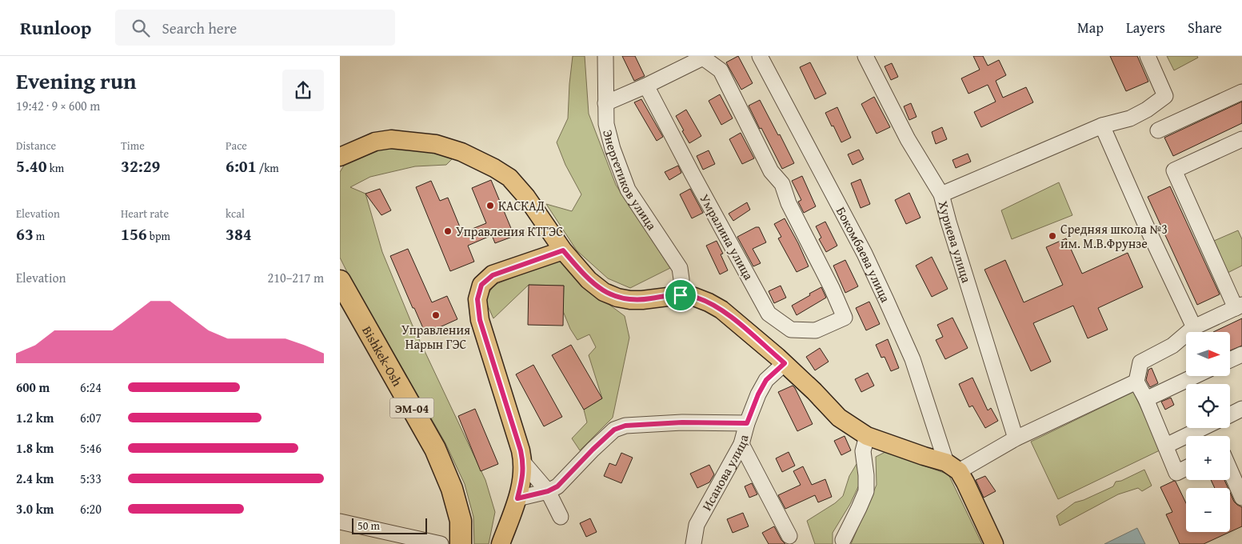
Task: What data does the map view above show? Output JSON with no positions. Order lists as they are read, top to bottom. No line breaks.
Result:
{"streets":{"highway":["Bishkek-Osh","ЭМ-04"],"street":["Энергетиков улица","Умралина улица","Хуриева улица","Бокомбаева улица","Исанова улица"]},"places":["КАСКАД","Управления КТГЭС","Средняя школа №3 им. М.В.Фрунзе","Управления Нарын ГЭС"],"scale_bar":"50 m","north":"right","page":{"header":"Runloop","search":"Search here","nav":["Map","Layers","Share"],"heading":["Evening run","19:42 · 9 × 600 m"],"stats":[["Distance","5.40 km"],["Time","32:29"],["Pace","6:01 /km"],["Elevation","63 m"],["Heart rate","156 bpm"],["kcal","384"]],"chart":["Elevation","210–217 m"],"map_buttons":["+","−"],"list":[{"name":"600 m","note":"6:24"},{"name":"1.2 km","note":"6:07"},{"name":"1.8 km","note":"5:46"},{"name":"2.4 km","note":"5:33"},{"name":"3.0 km","note":"6:20"}],"scale":"50 m"}}
